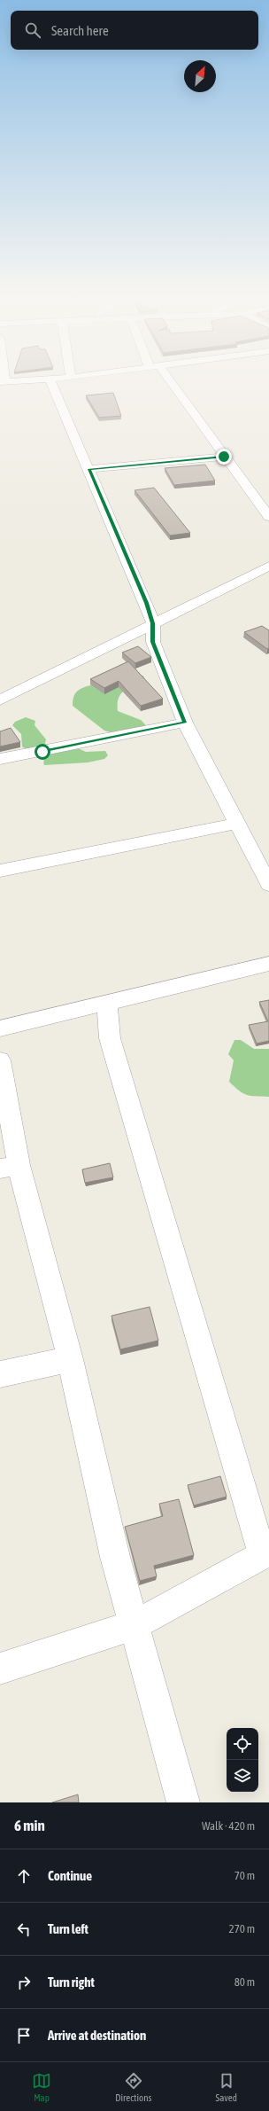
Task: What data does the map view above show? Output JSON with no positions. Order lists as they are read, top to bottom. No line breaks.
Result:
{"north":"top right","page":{"search":"Search here","heading":["6 min","Walk · 420 m"],"list":[["Continue","70 m"],["Turn left","270 m"],["Turn right","80 m"],"Arrive at destination"],"nav":["Map","Directions","Saved"]}}
